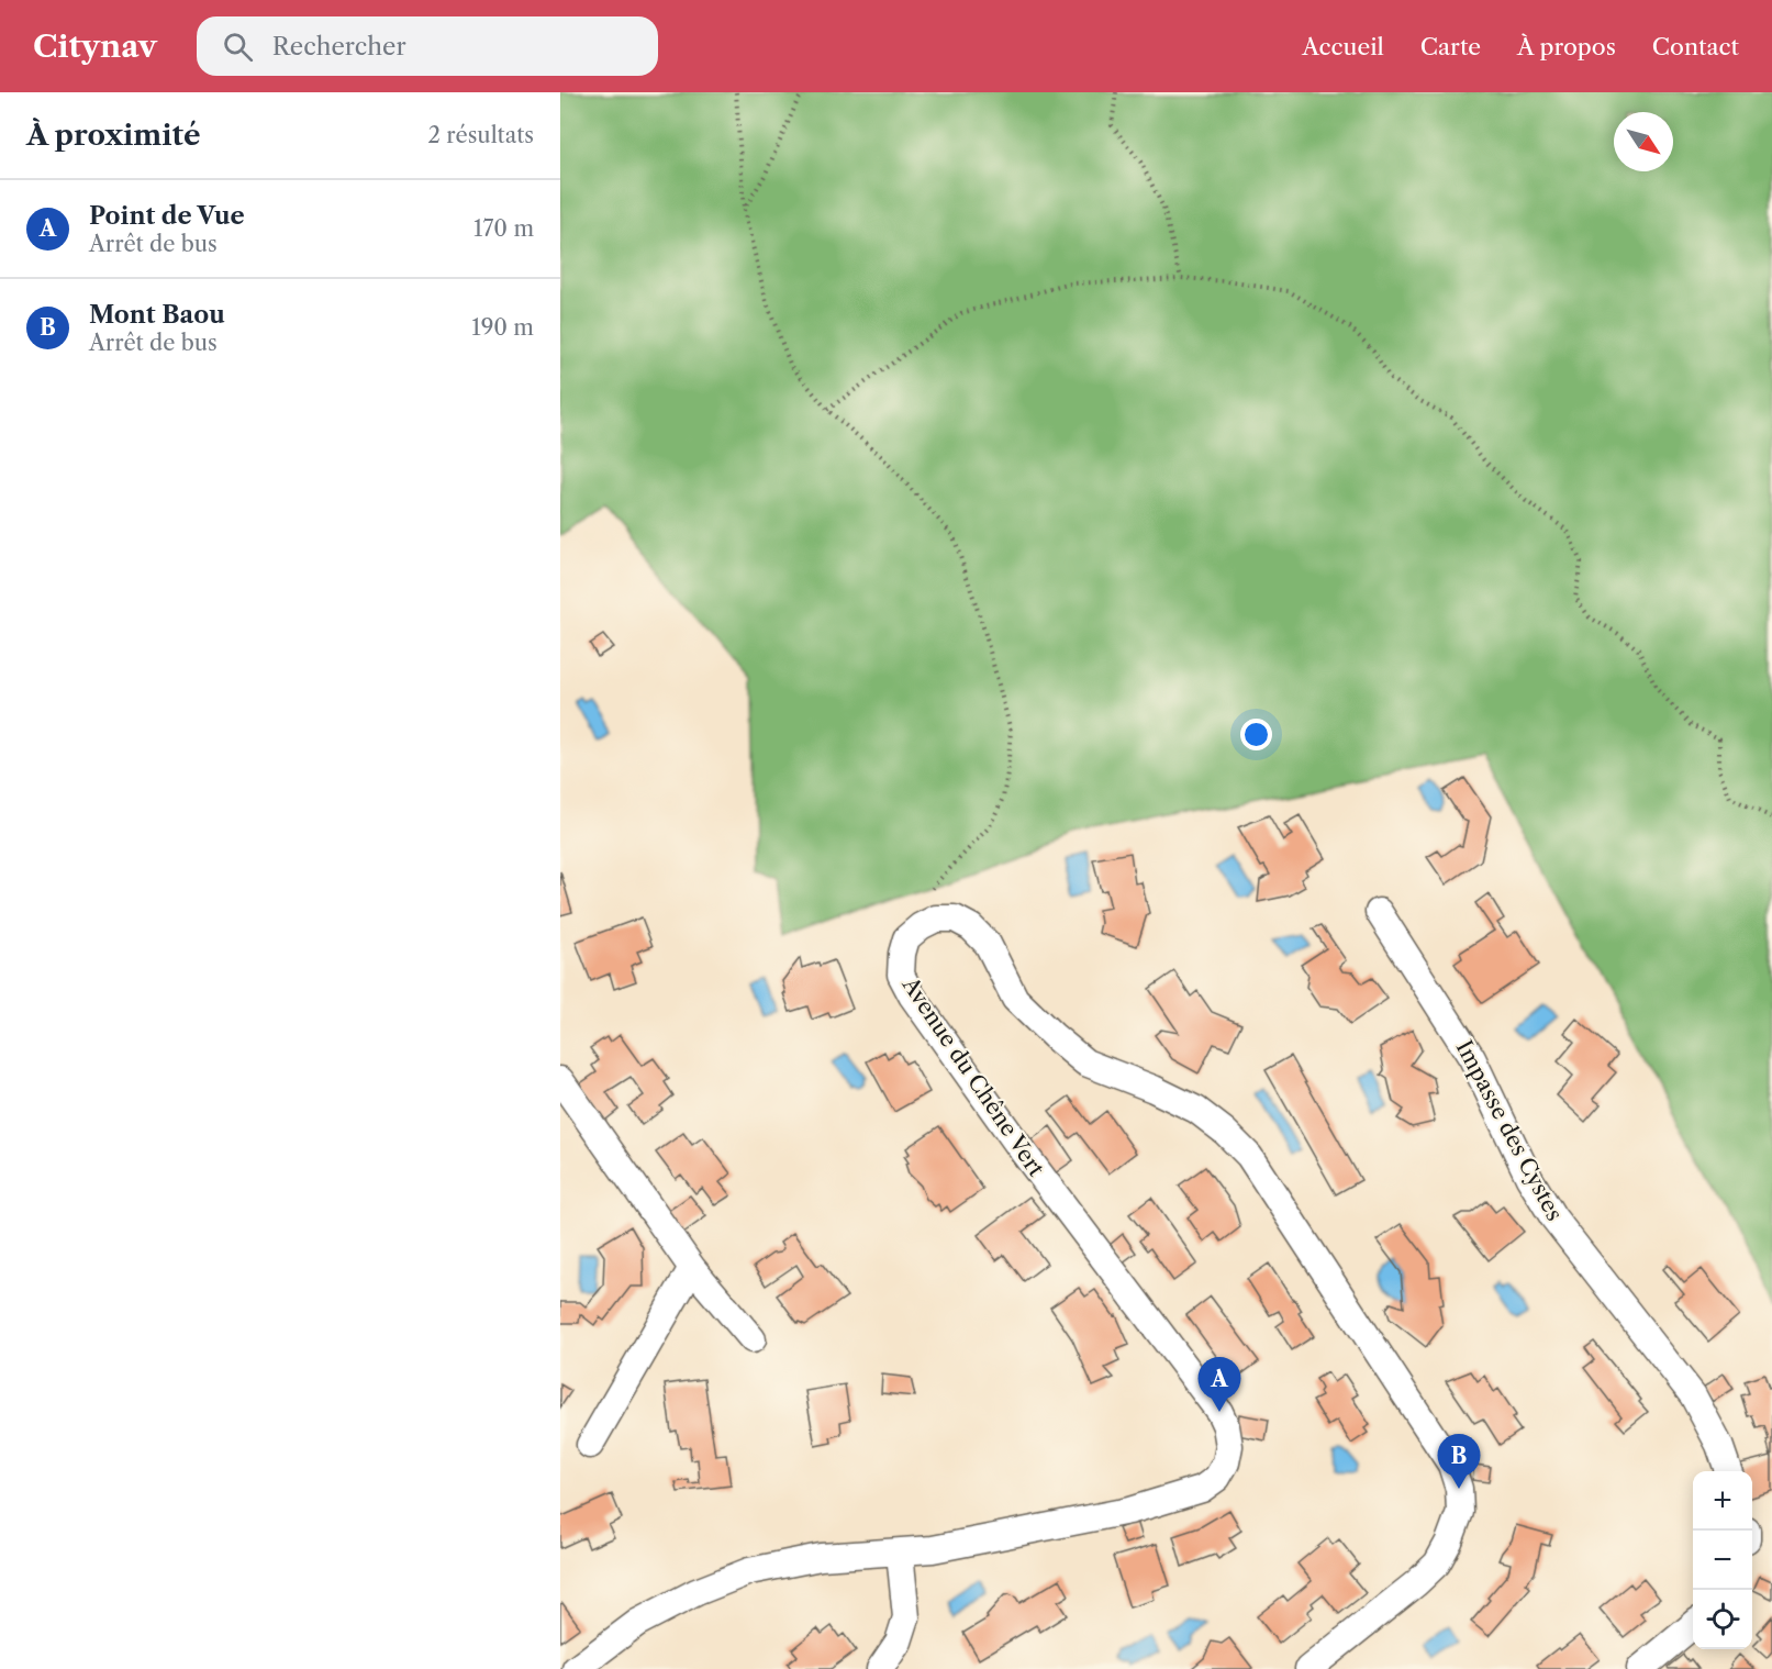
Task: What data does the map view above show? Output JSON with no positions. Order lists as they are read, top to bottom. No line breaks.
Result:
{"streets":{"street":["Avenue du Chêne Vert","Impasse des Cystes"]},"north":"bottom right","page":{"header":"Citynav","search":"Rechercher","nav":["Accueil","Carte","À propos","Contact"],"heading":["À proximité","2 résultats"],"list":[{"mark":"A","name":"Point de Vue","note":"Arrêt de bus","value":"170 m"},{"mark":"B","name":"Mont Baou","note":"Arrêt de bus","value":"190 m"}],"pins":["A","B"],"map_buttons":["+","−"]}}
